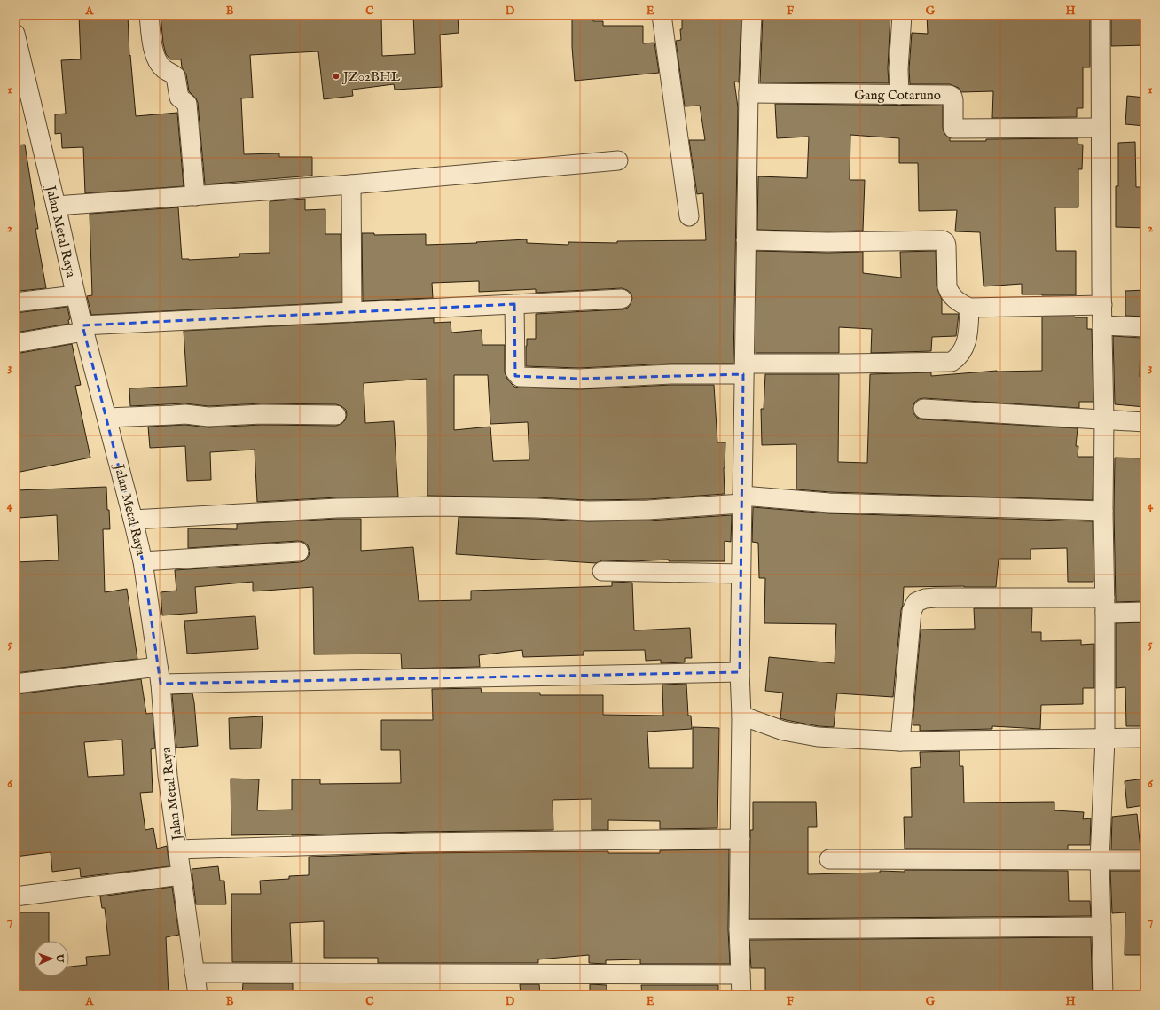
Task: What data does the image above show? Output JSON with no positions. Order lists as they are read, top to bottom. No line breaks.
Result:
{"streets":{"street":["Gang Cotaruno","Jalan Metal Raya"]},"places":["JZ02BHL"],"north":"right","grid":{"columns":["A","B","C","D","E","F","G","H"],"rows":["1","2","3","4","5","6","7"]}}
